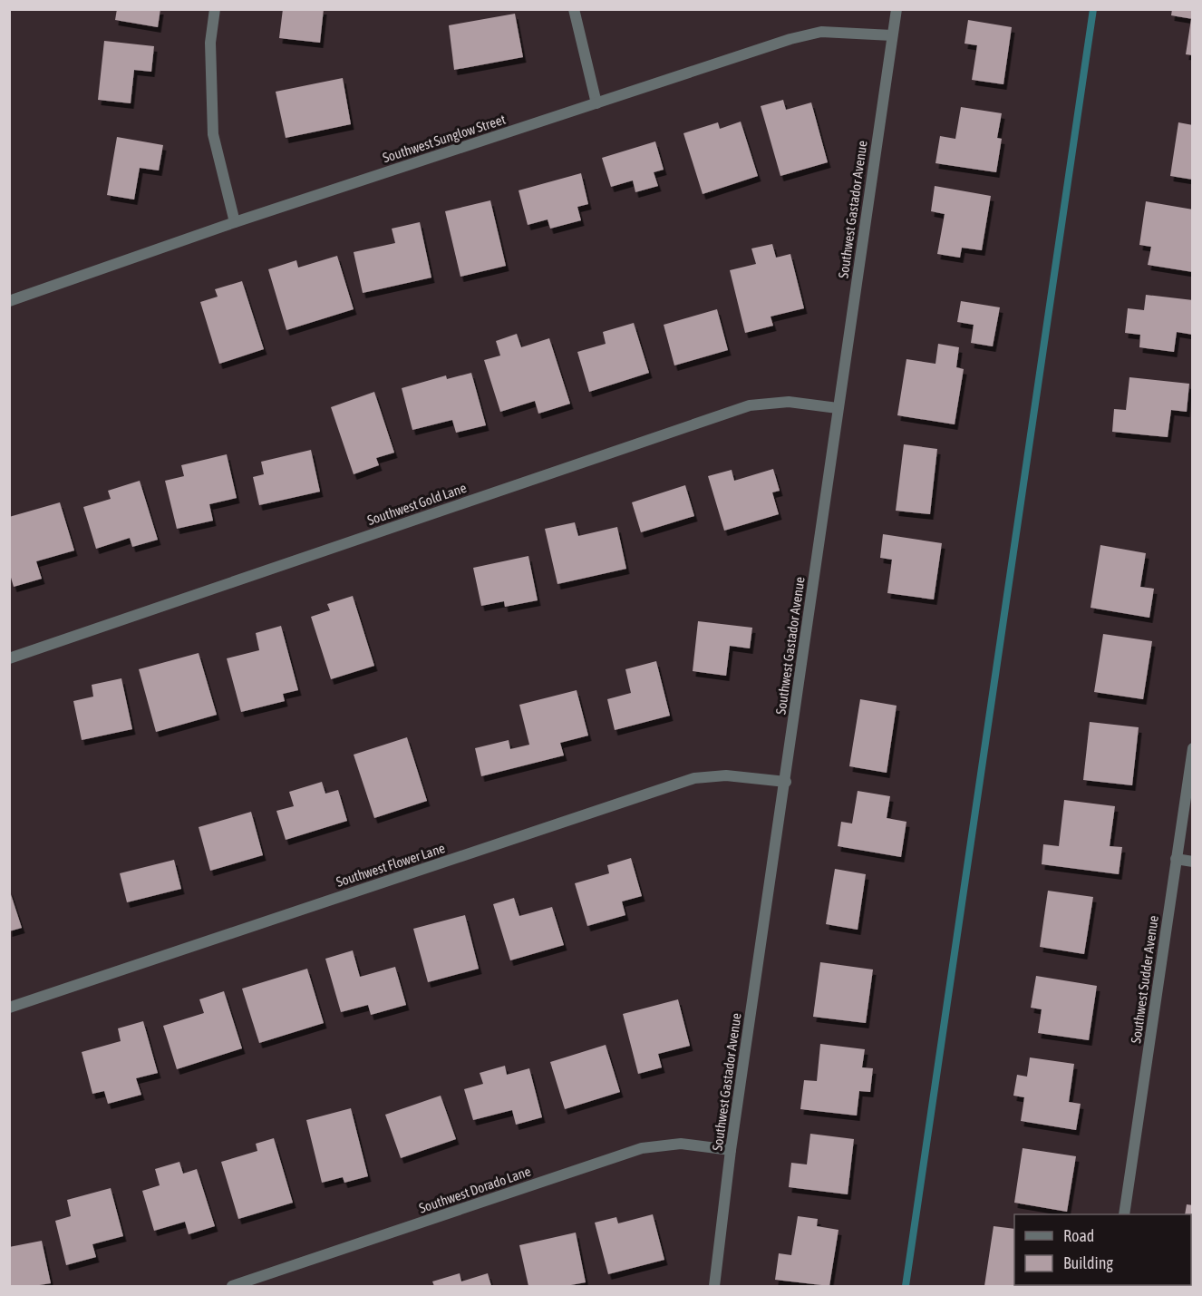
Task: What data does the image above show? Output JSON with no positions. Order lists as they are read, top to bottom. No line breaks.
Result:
{"streets":{"street":["Southwest Sunglow Street","Southwest Gastador Avenue","Southwest Gold Lane","Southwest Flower Lane","Southwest Sudder Avenue","Southwest Dorado Lane"]},"crossings":[["Southwest Sunglow Street","Southwest Gastador Avenue"],["Southwest Gastador Avenue","Southwest Gold Lane"],["Southwest Gastador Avenue","Southwest Flower Lane"],["Southwest Gastador Avenue","Southwest Dorado Lane"]],"legend":["Road","Building"]}
